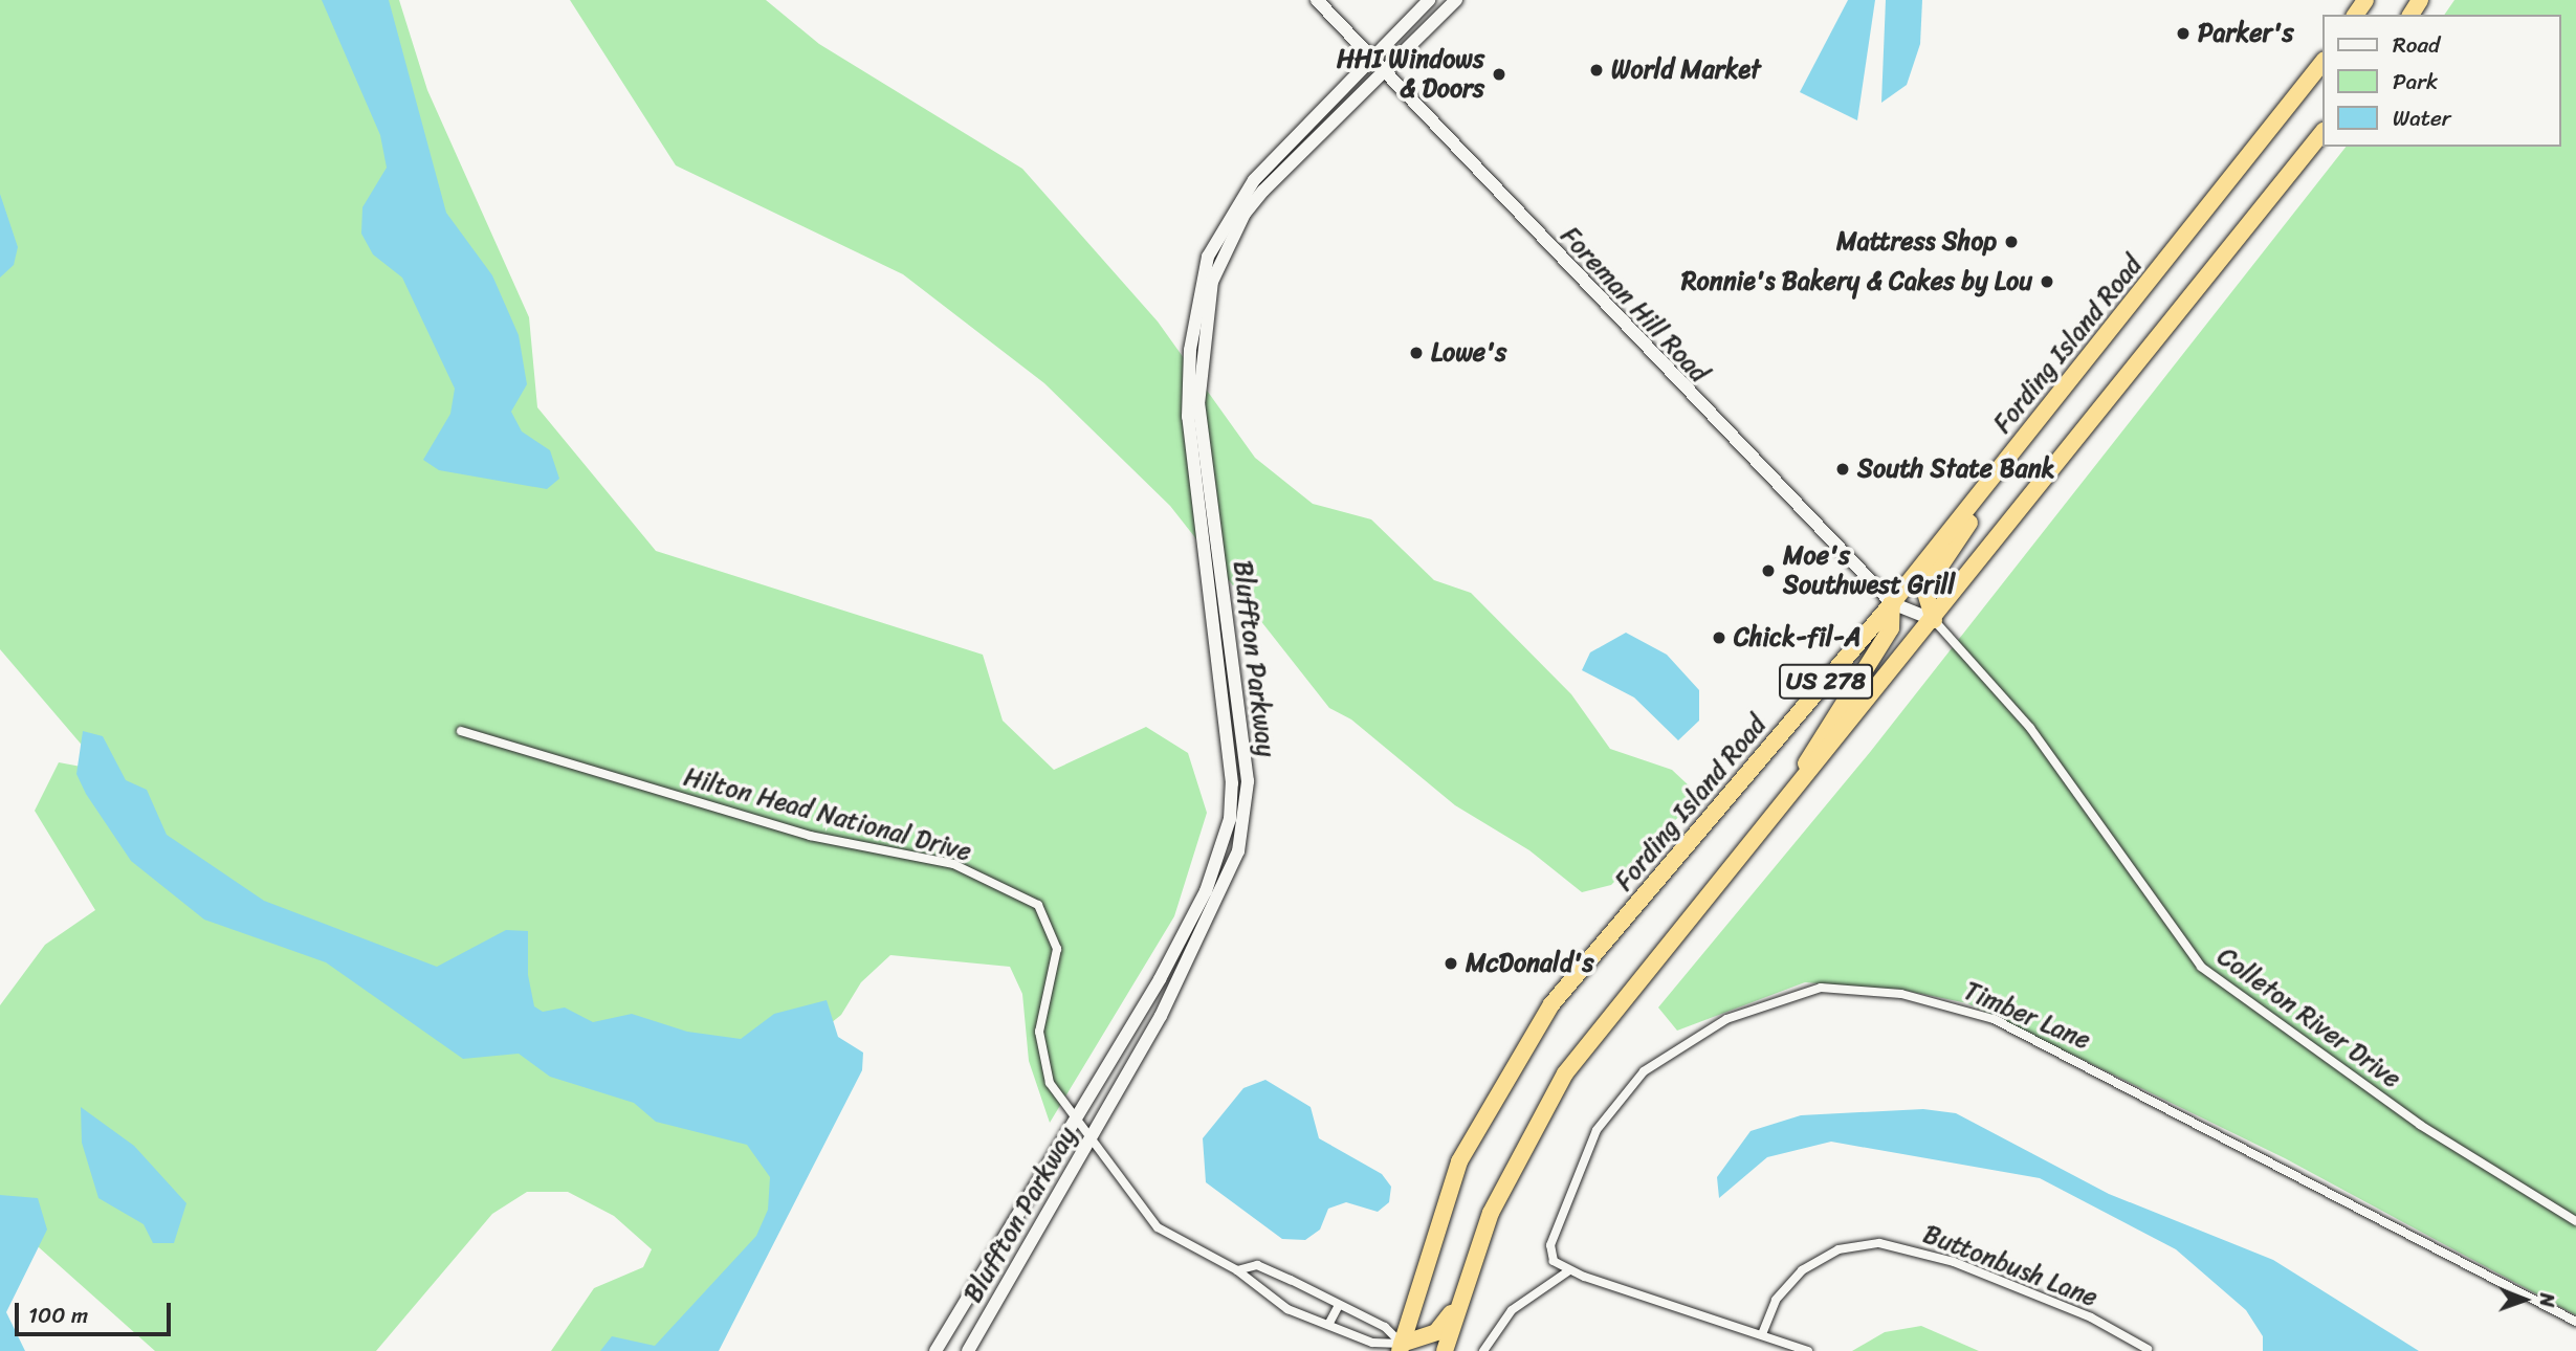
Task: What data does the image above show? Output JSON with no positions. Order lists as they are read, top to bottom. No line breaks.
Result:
{"streets":{"highway":["Fording Island Road","US 278"],"main road":["Foreman Hill Road","Bluffton Parkway"],"street":["Hilton Head National Drive","Timber Lane","Colleton River Drive","Buttonbush Lane"]},"crossings":[["Foreman Hill Road","Fording Island Road"],["Foreman Hill Road","Bluffton Parkway"],["Foreman Hill Road","US 278"],["Foreman Hill Road","Colleton River Drive"],["Fording Island Road","Hilton Head National Drive"],["Bluffton Parkway","Hilton Head National Drive"],["US 278","Colleton River Drive"]],"places":["Parker's","World Market","HHI Windows & Doors","Mattress Shop","Ronnie's Bakery & Cakes by Lou","Lowe's","South State Bank","Moe's Southwest Grill","Chick-fil-A","McDonald's"],"legend":["Road","Park","Water"],"scale_bar":"100 m","north":"right"}
